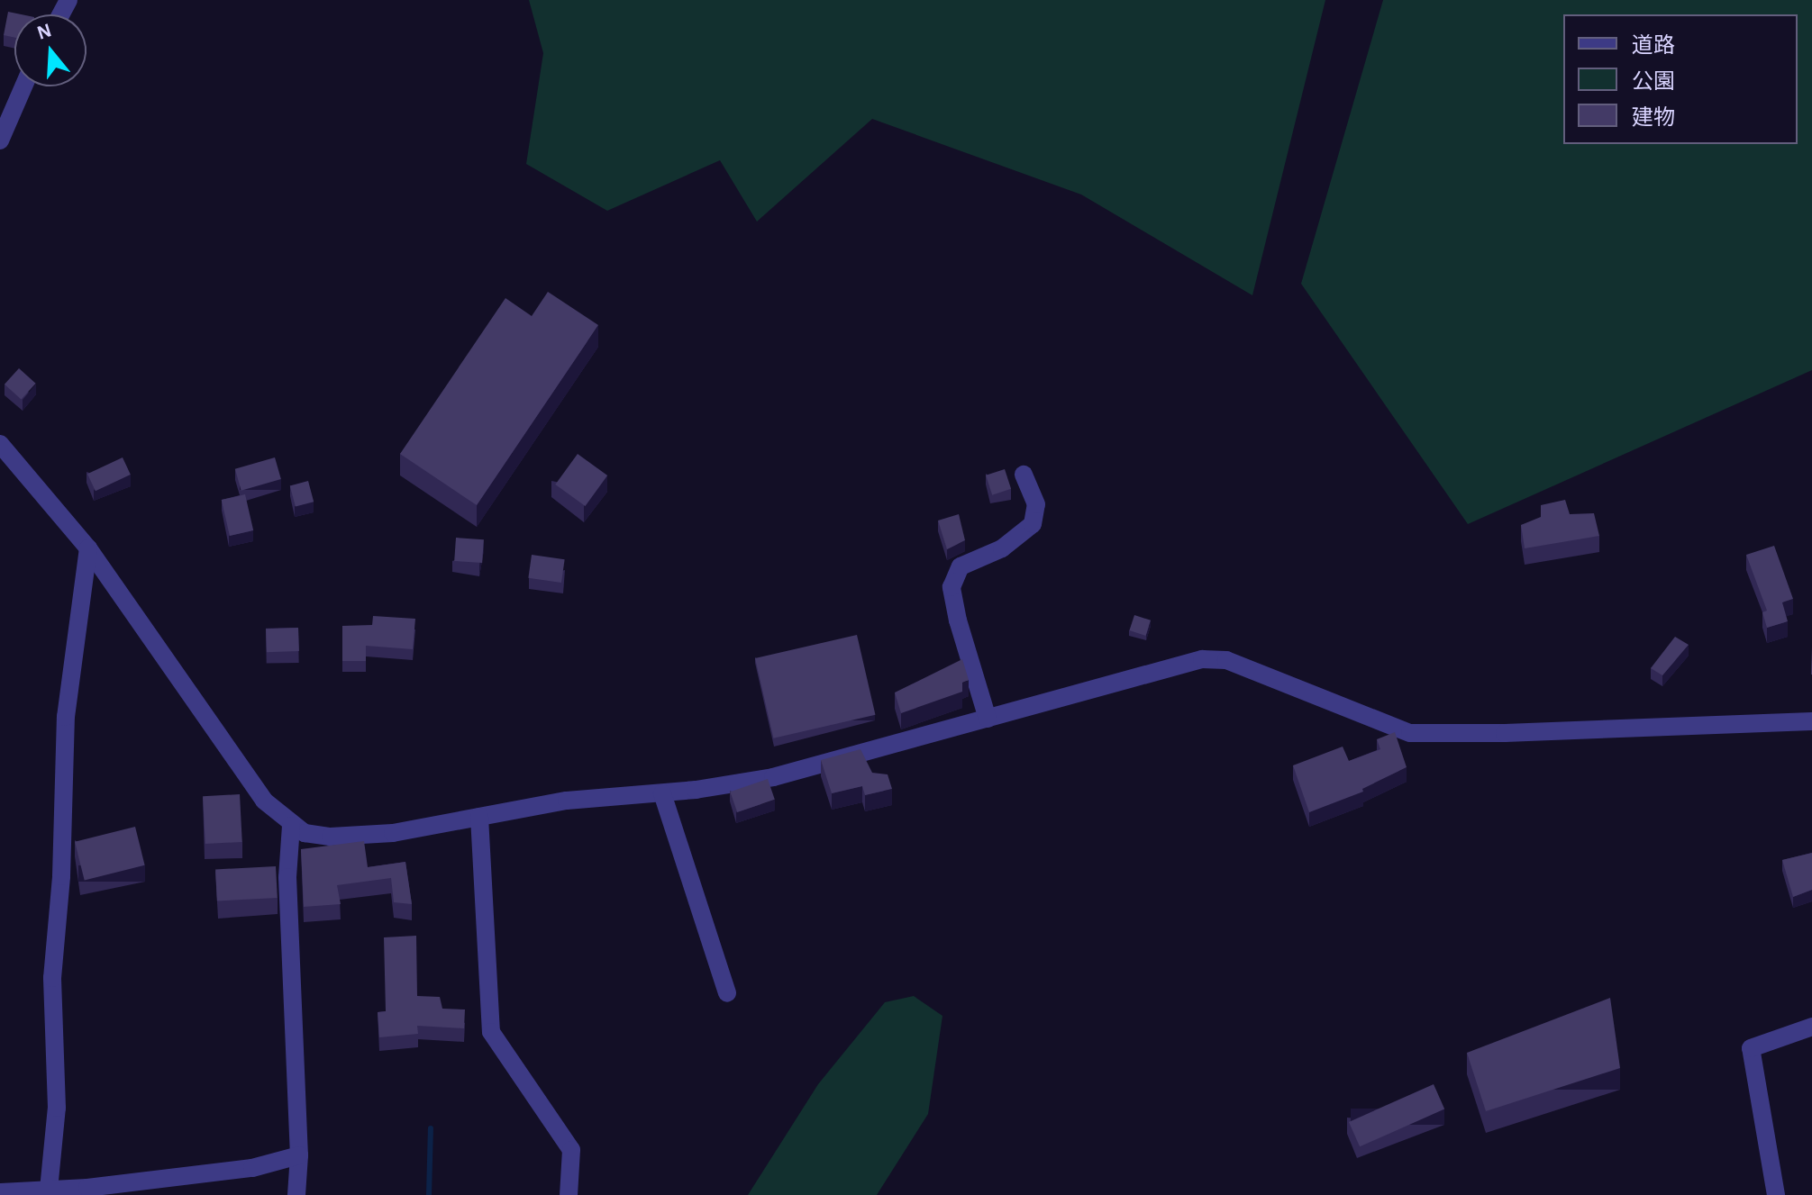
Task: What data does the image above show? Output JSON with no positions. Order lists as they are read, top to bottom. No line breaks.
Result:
{"legend":["道路","公園","建物"],"north":"top"}
